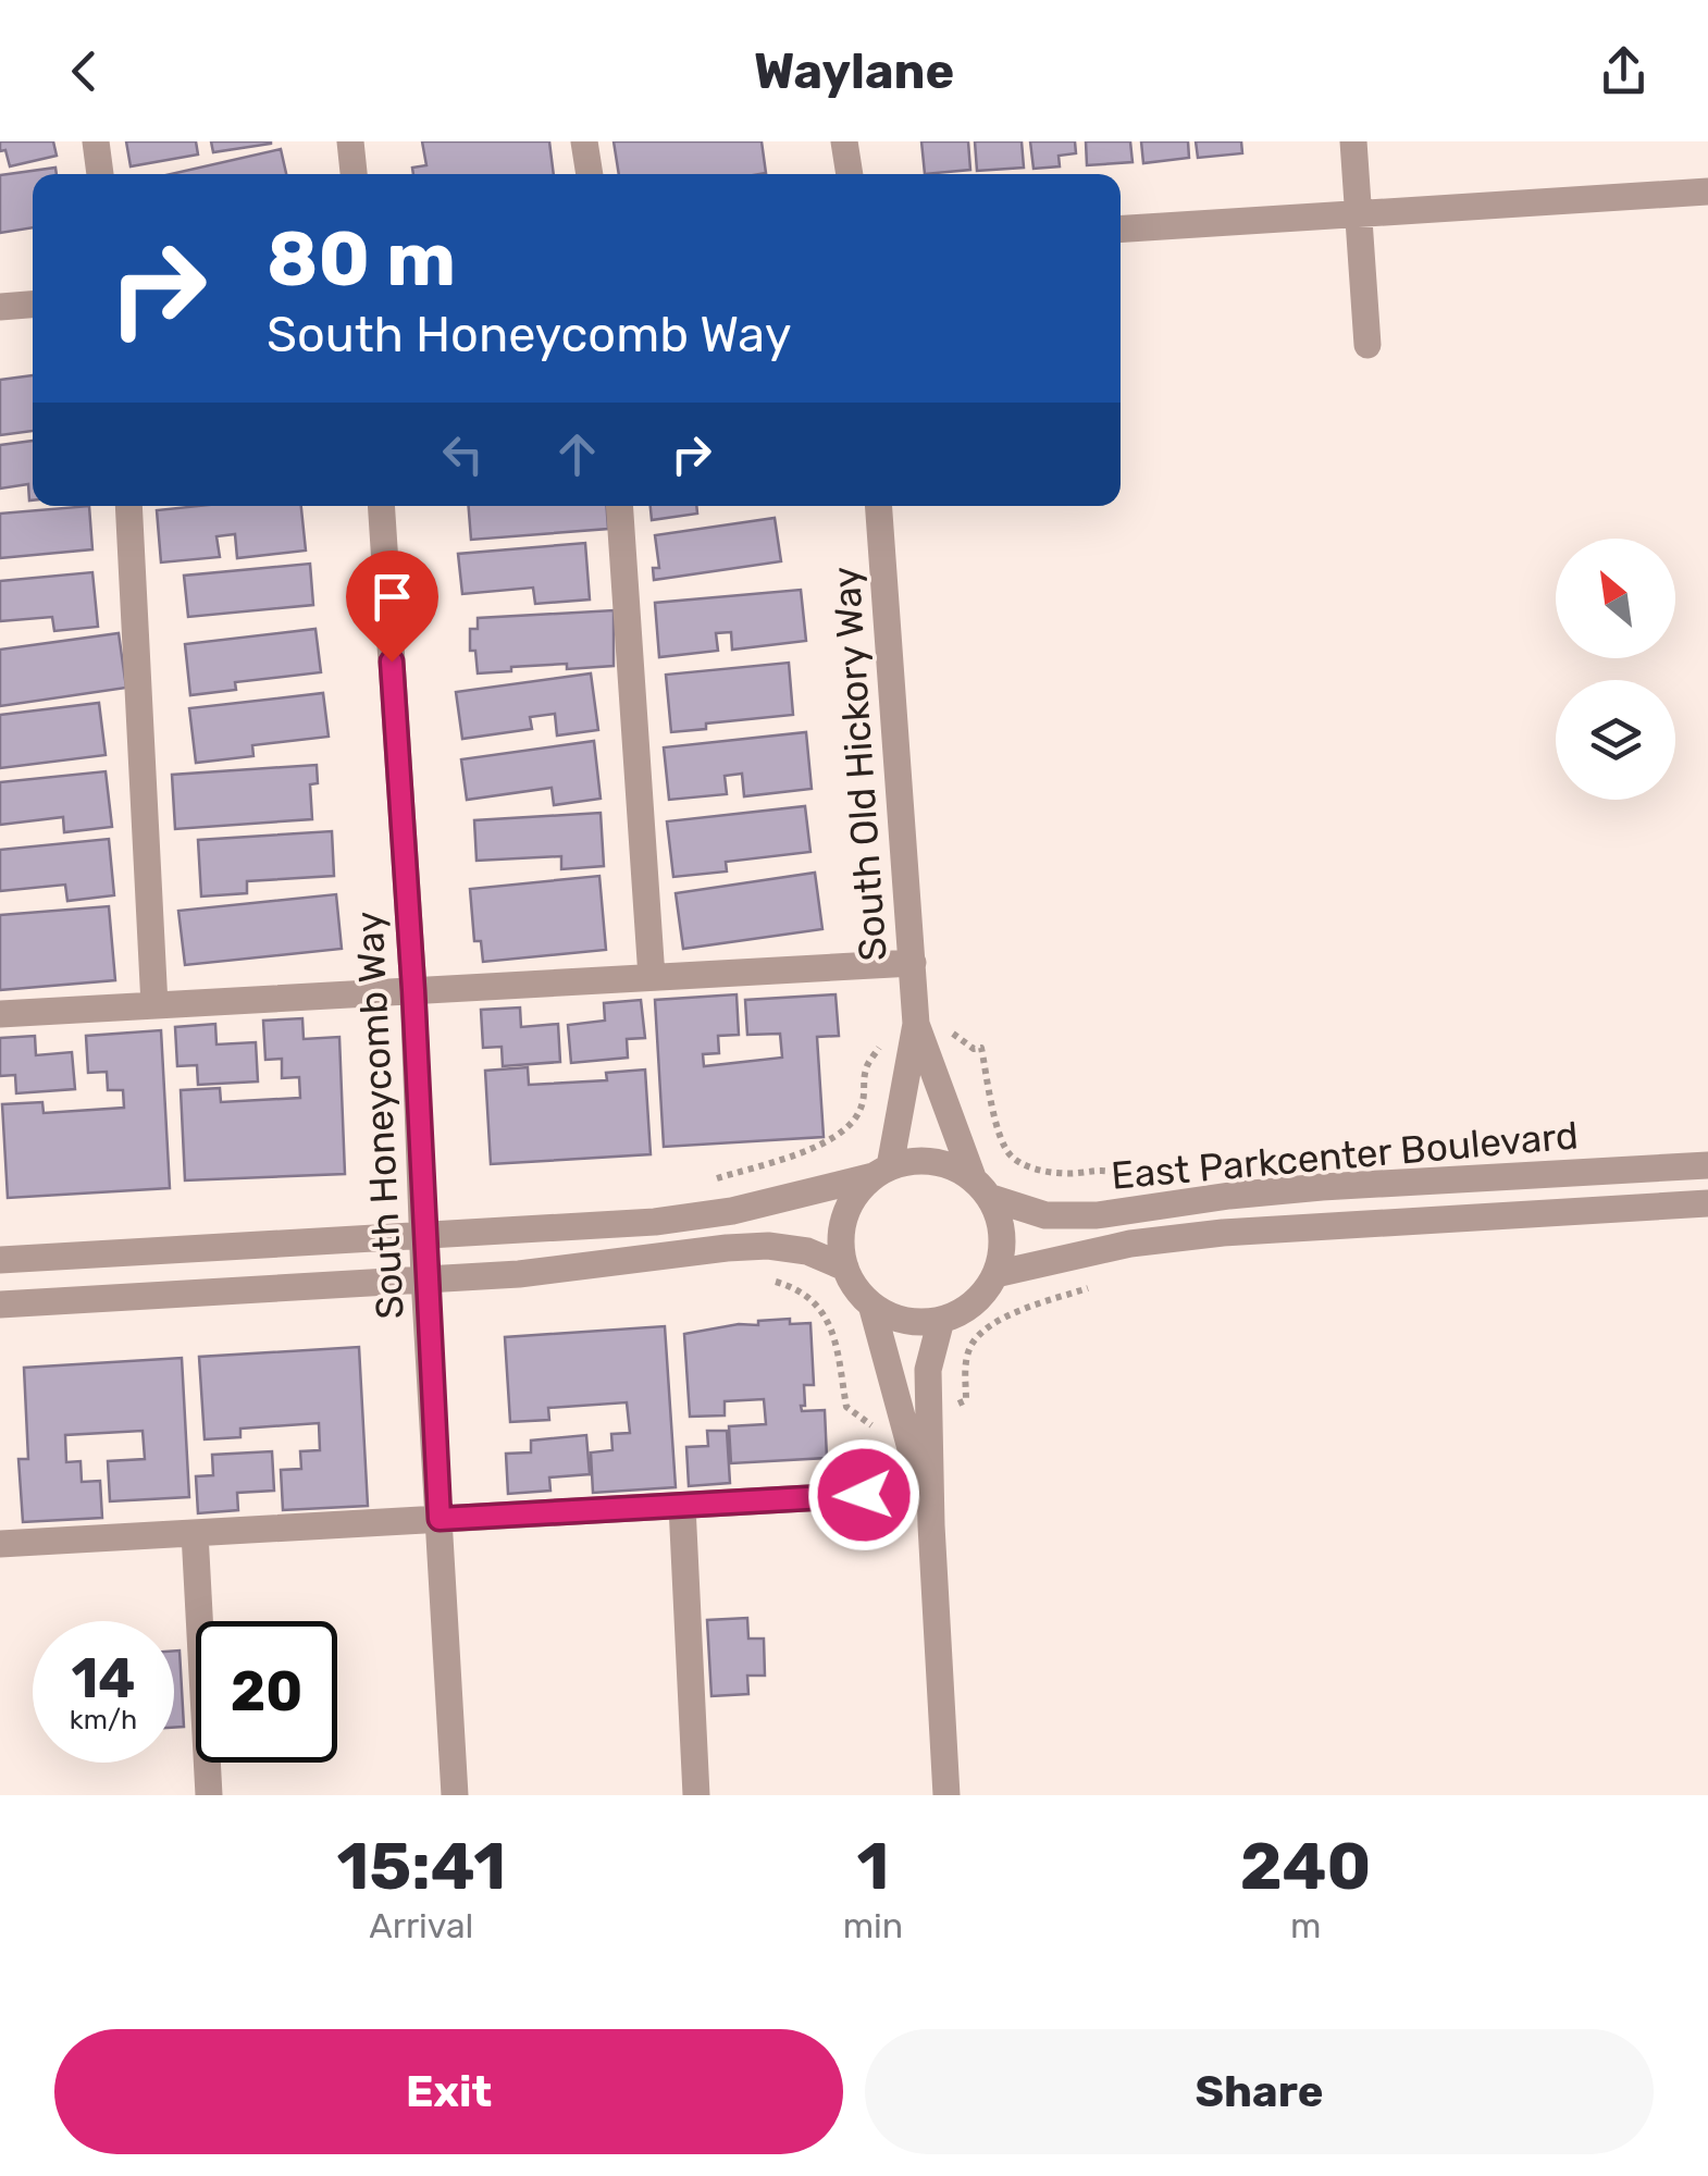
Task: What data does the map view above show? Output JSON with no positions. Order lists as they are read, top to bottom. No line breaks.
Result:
{"streets":{"street":["South Old Hickory Way","South Honeycomb Way","East Parkcenter Boulevard"]},"crossings":[["South Old Hickory Way","East Parkcenter Boulevard"]],"north":"top left","page":{"header":"Waylane","turn":["80 m","South Honeycomb Way"],"speed":"14 km/h","limit":"20","eta":["15:41","Arrival","1","min","240","m"],"buttons":["Exit","Share"]}}
